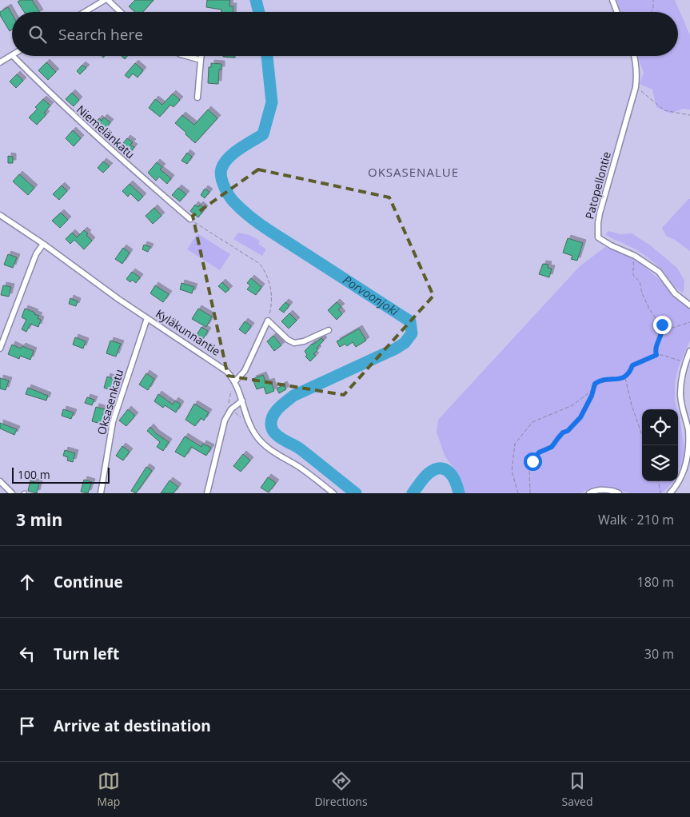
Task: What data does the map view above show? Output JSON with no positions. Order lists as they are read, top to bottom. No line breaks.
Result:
{"streets":{"street":["Niemelänkatu","Patopellontie","Kyläkunnantie","Oksasenkatu"]},"crossings":[["Kyläkunnantie","Oksasenkatu"]],"districts":["OKSASENALUE"],"water":["Porvoonjoki"],"scale_bar":"100 m","page":{"search":"Search here","scale":"100 m","heading":["3 min","Walk · 210 m"],"list":[["Continue","180 m"],["Turn left","30 m"],"Arrive at destination"],"nav":["Map","Directions","Saved"]}}
